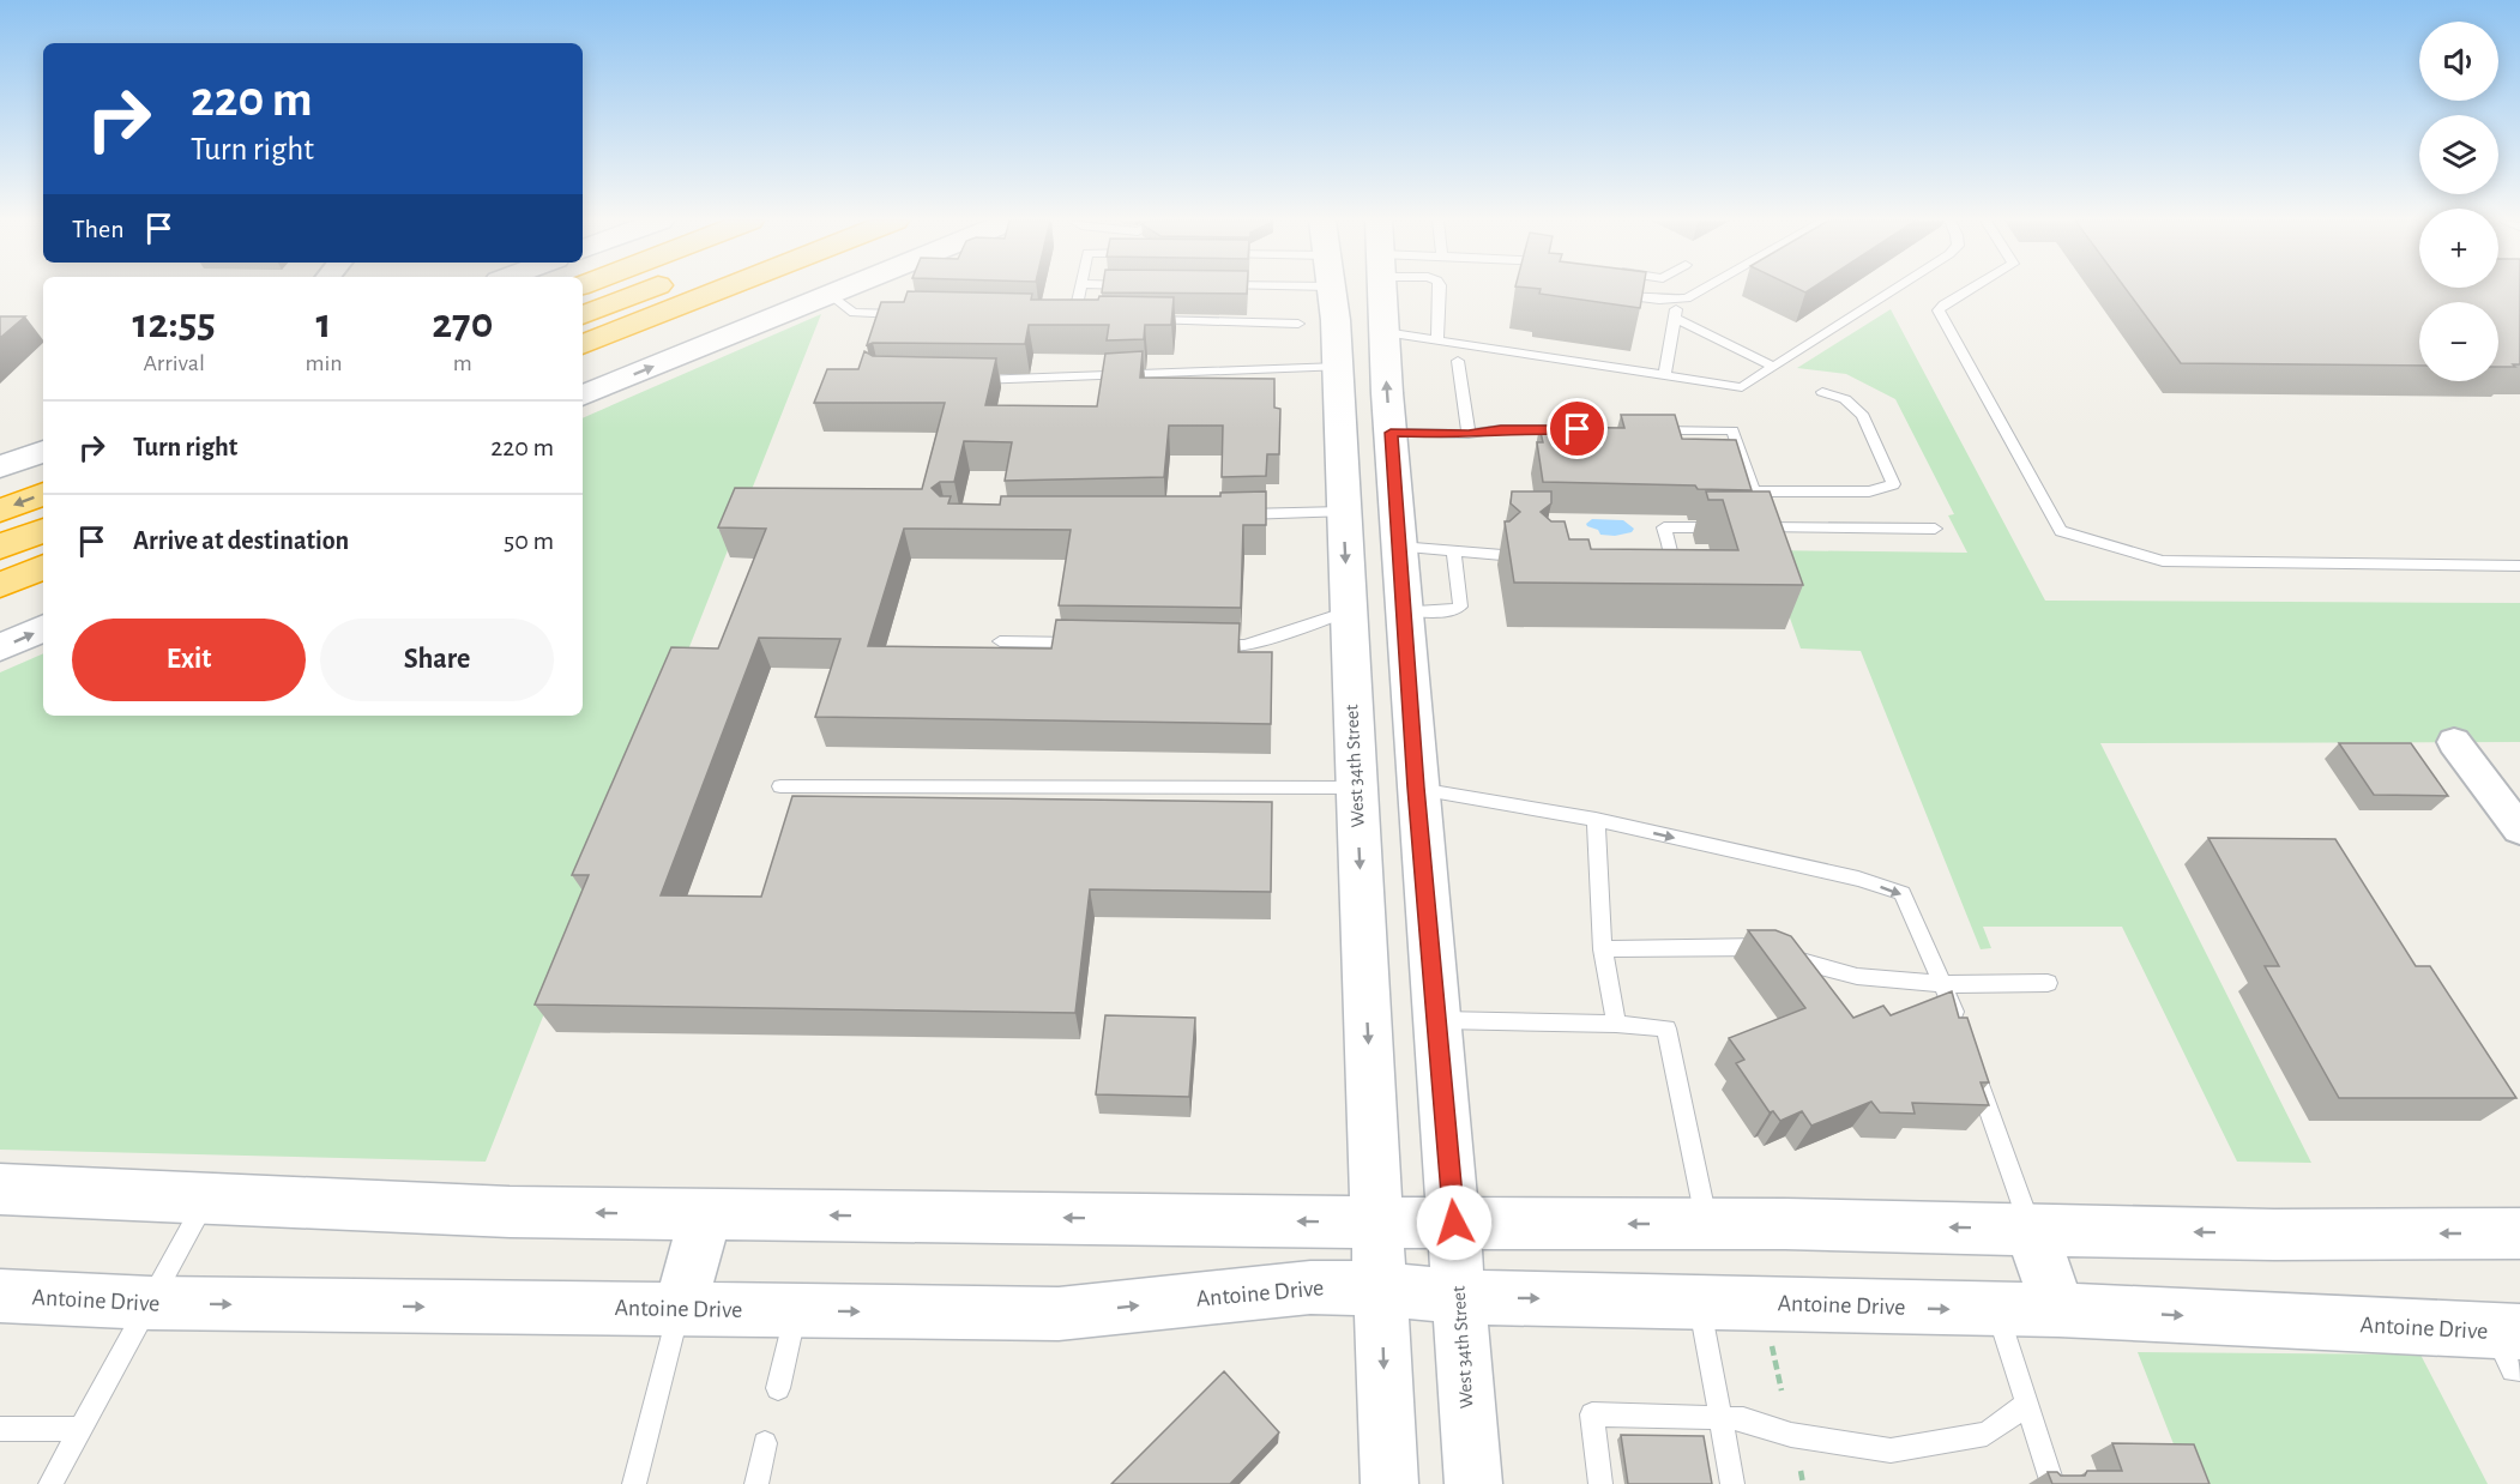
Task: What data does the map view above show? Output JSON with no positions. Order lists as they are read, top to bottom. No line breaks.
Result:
{"streets":{"main road":["West 34th Street","Antoine Drive"]},"crossings":[["West 34th Street","Antoine Drive"]],"page":{"map_buttons":["+","−"],"turn":["220 m","Turn right"],"then":"Then","eta":["12:55","Arrival","1","min","270","m"],"list":[{"name":"Turn right","value":"220 m"},{"name":"Arrive at destination","value":"50 m"}],"buttons":["Exit","Share"]}}
